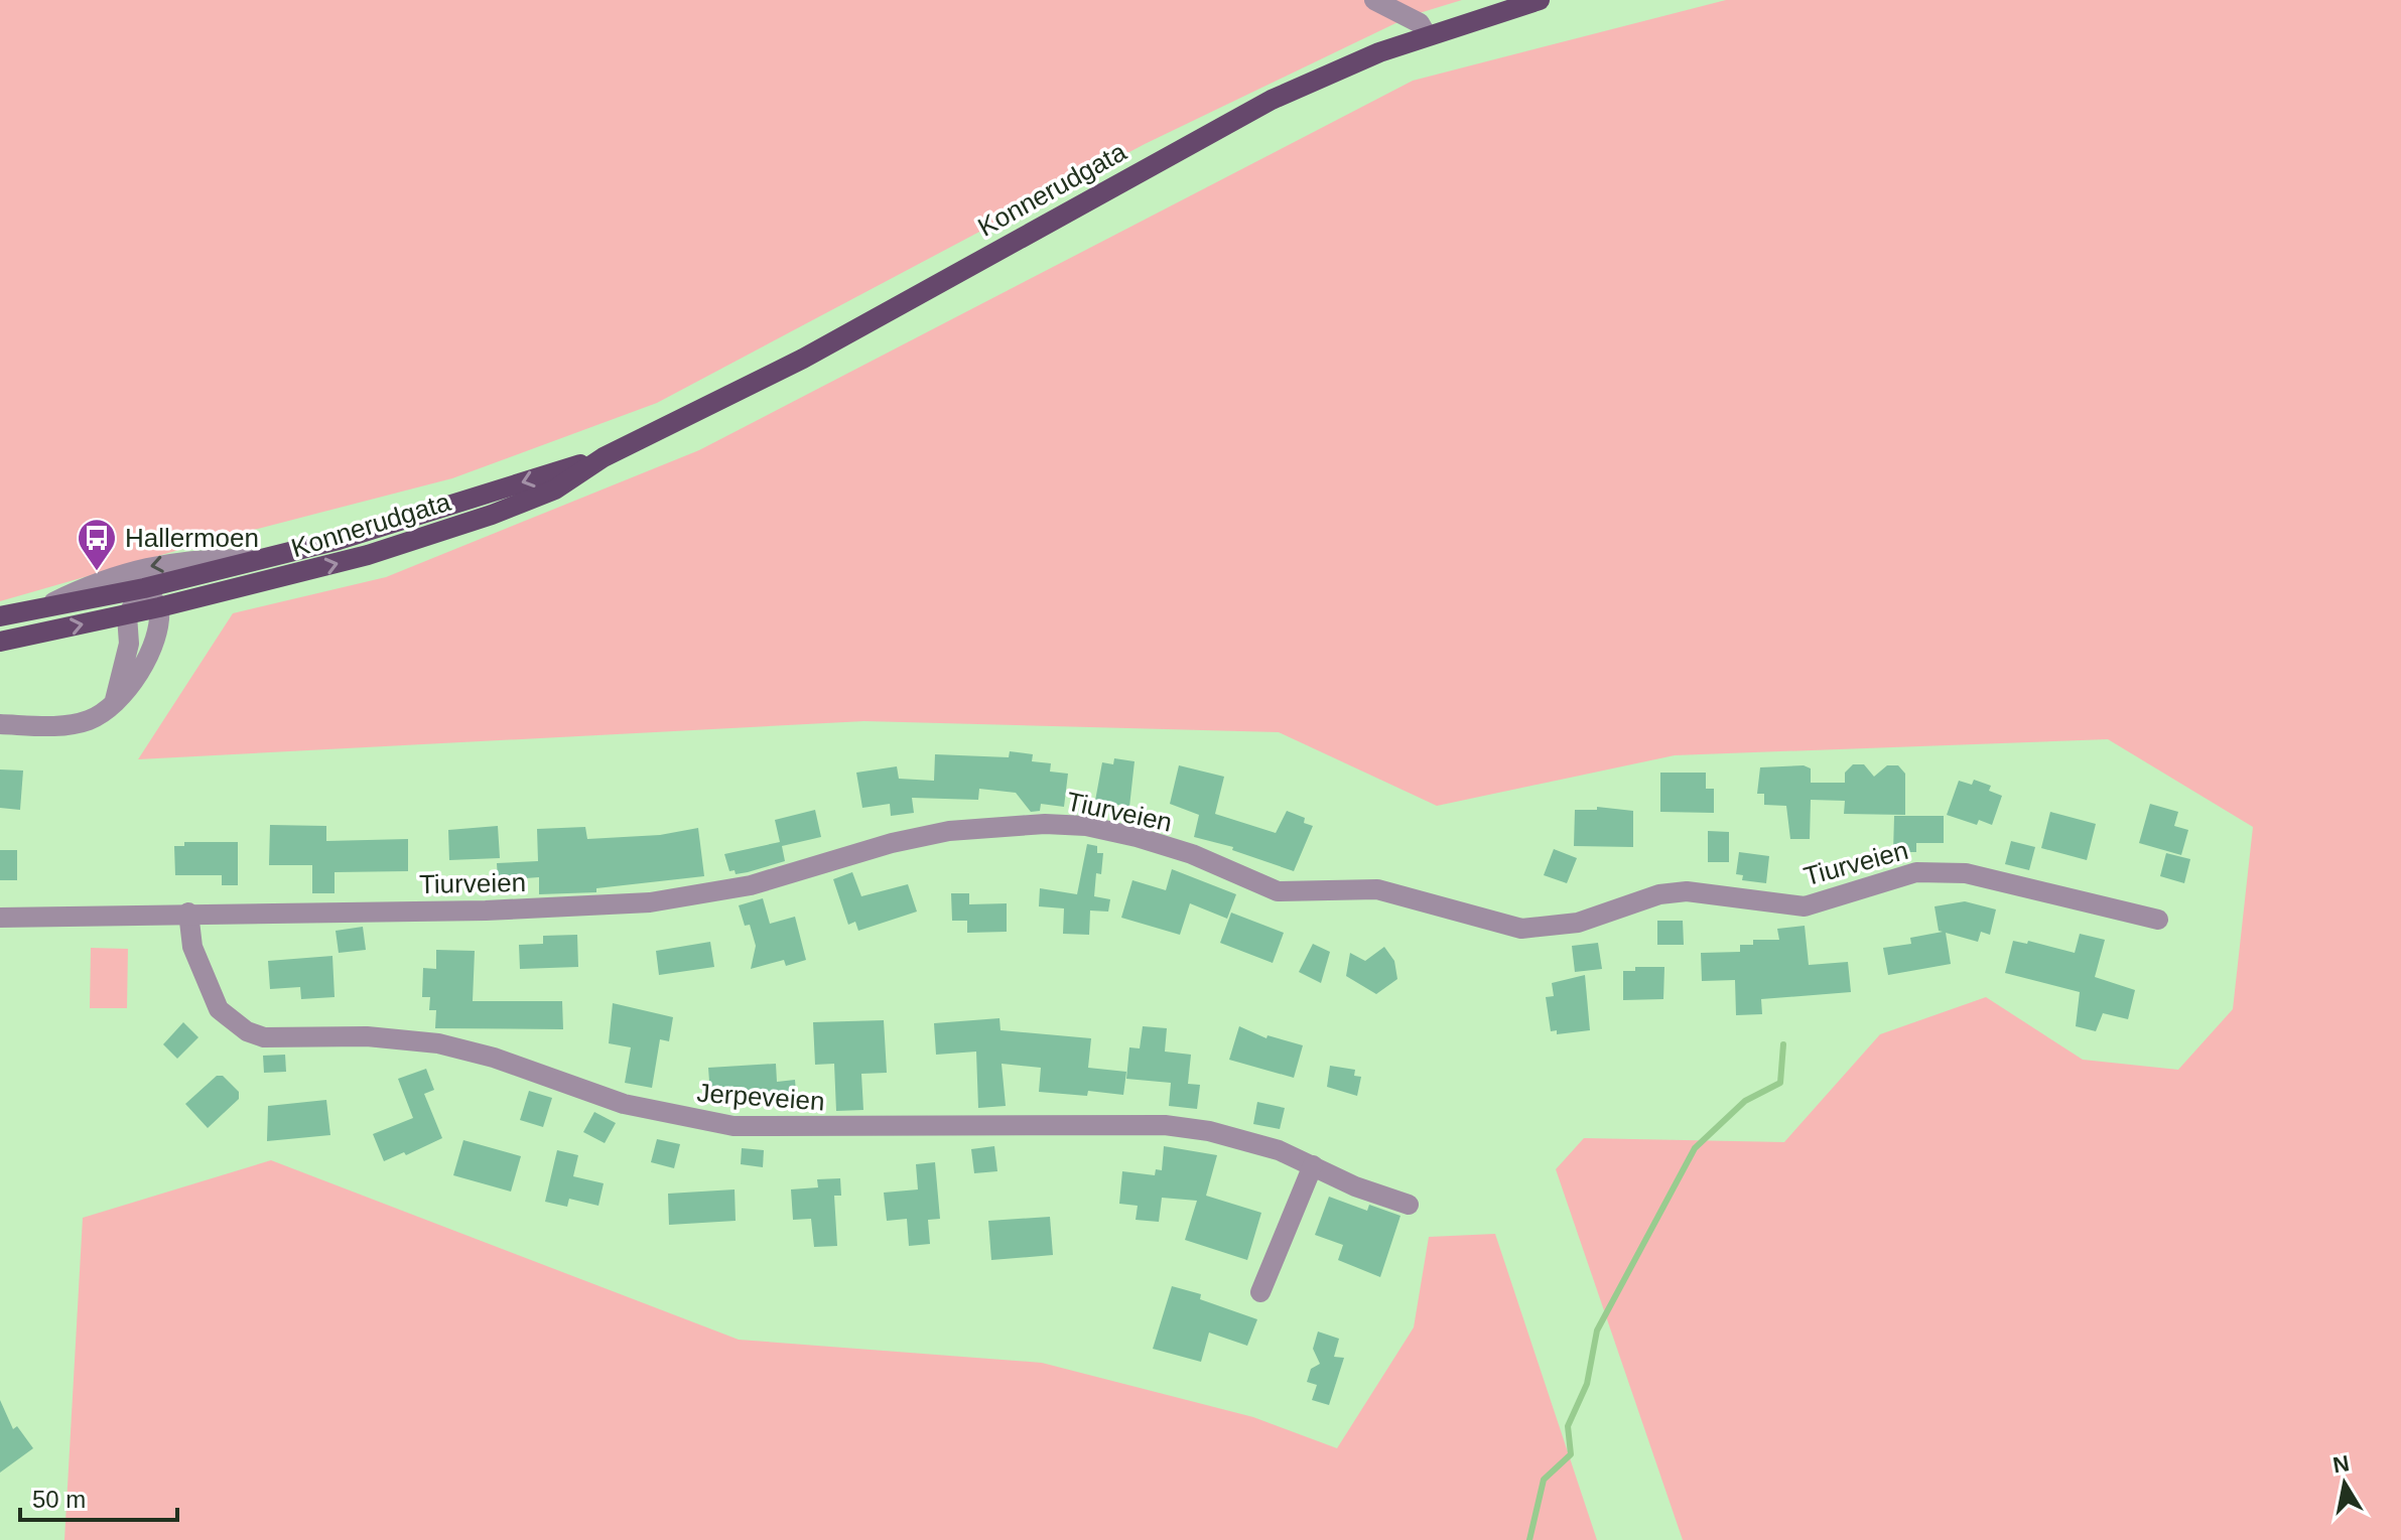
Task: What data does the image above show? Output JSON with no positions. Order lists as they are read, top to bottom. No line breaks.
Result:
{"streets":{"main road":["Konnerudgata"],"street":["Tiurveien","Jerpeveien"]},"crossings":[["Tiurveien","Jerpeveien"]],"places":{"bus stop":["Hallermoen"]},"scale_bar":"50 m","north":"top"}
